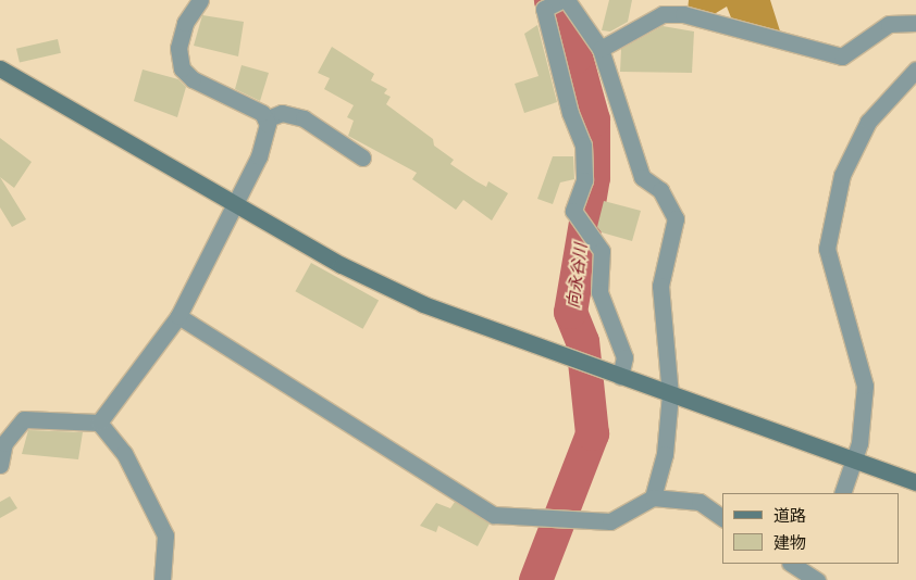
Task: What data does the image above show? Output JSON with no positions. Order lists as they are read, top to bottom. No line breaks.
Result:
{"water":["向永谷川"],"legend":["道路","建物"]}
